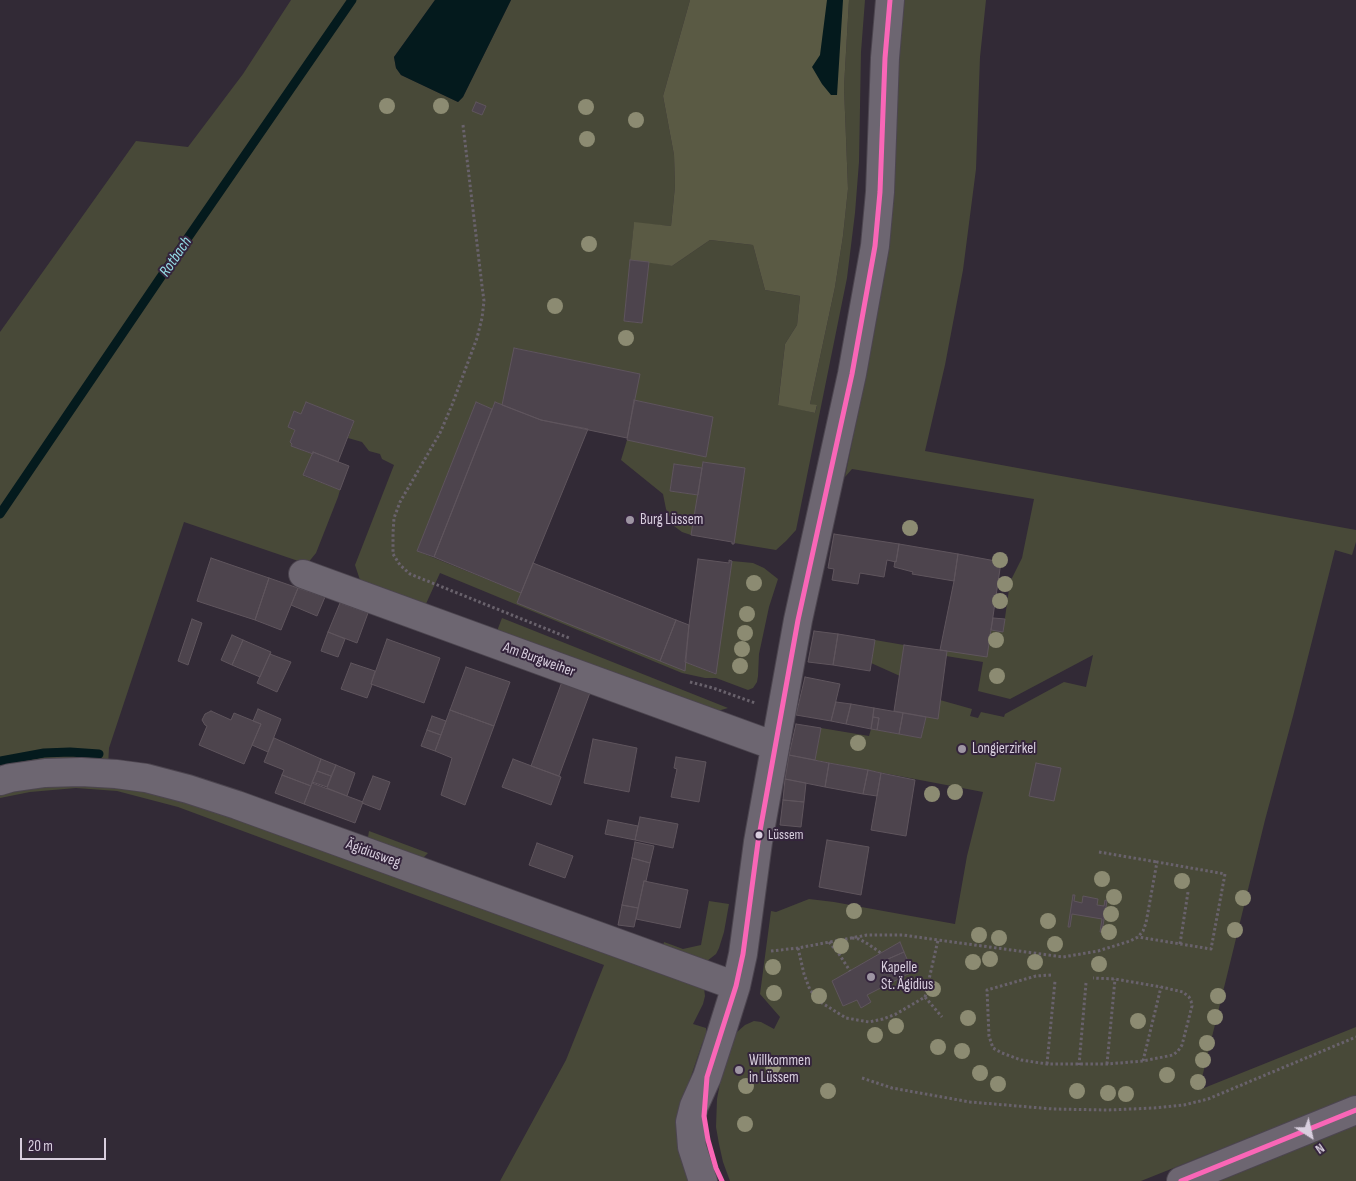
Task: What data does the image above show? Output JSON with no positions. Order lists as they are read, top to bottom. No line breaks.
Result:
{"streets":{"street":["Am Burgweiher","Ägidiusweg"]},"water":["Rotbach"],"places":["Burg Lüssem","Longierzirkel","Lüssem","Kapelle St. Ägidius","Willkommen in Lüssem"],"scale_bar":"20 m","north":"bottom right"}
